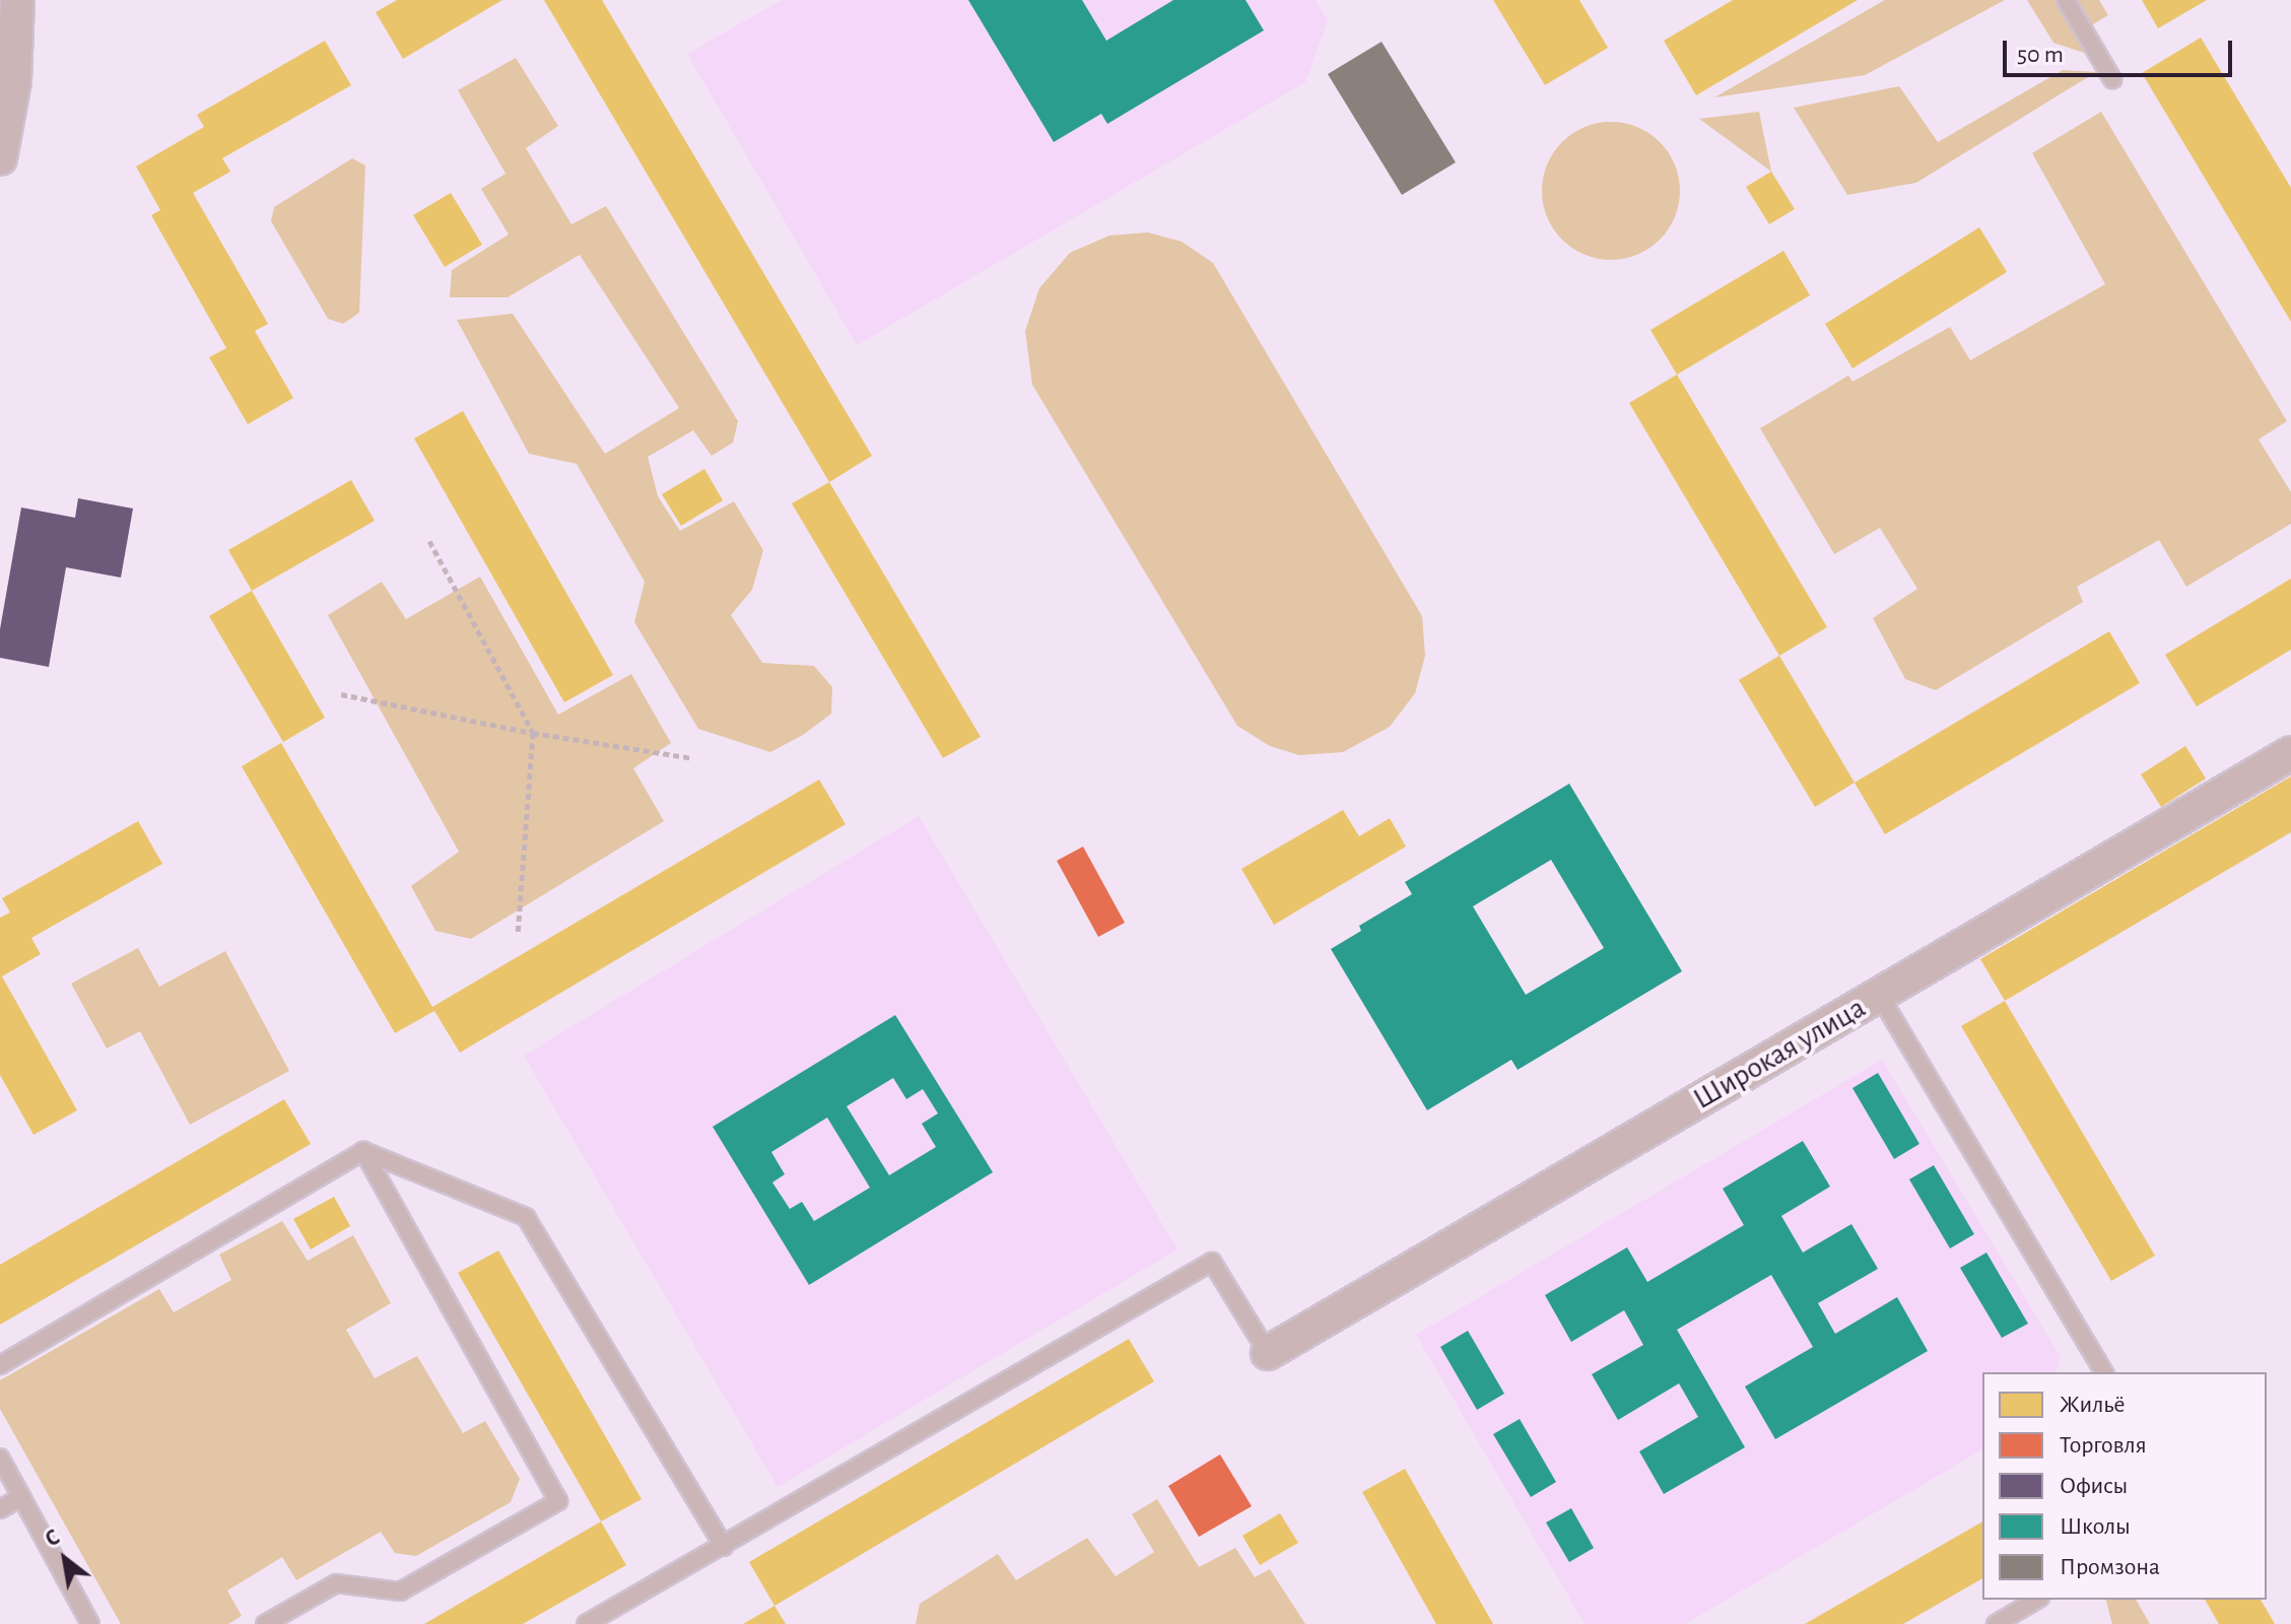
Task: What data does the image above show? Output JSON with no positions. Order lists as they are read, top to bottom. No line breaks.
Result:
{"streets":{"street":["Широкая улица"]},"legend":["Жильё","Торговля","Офисы","Школы","Промзона"],"scale_bar":"50 m","north":"top left"}
